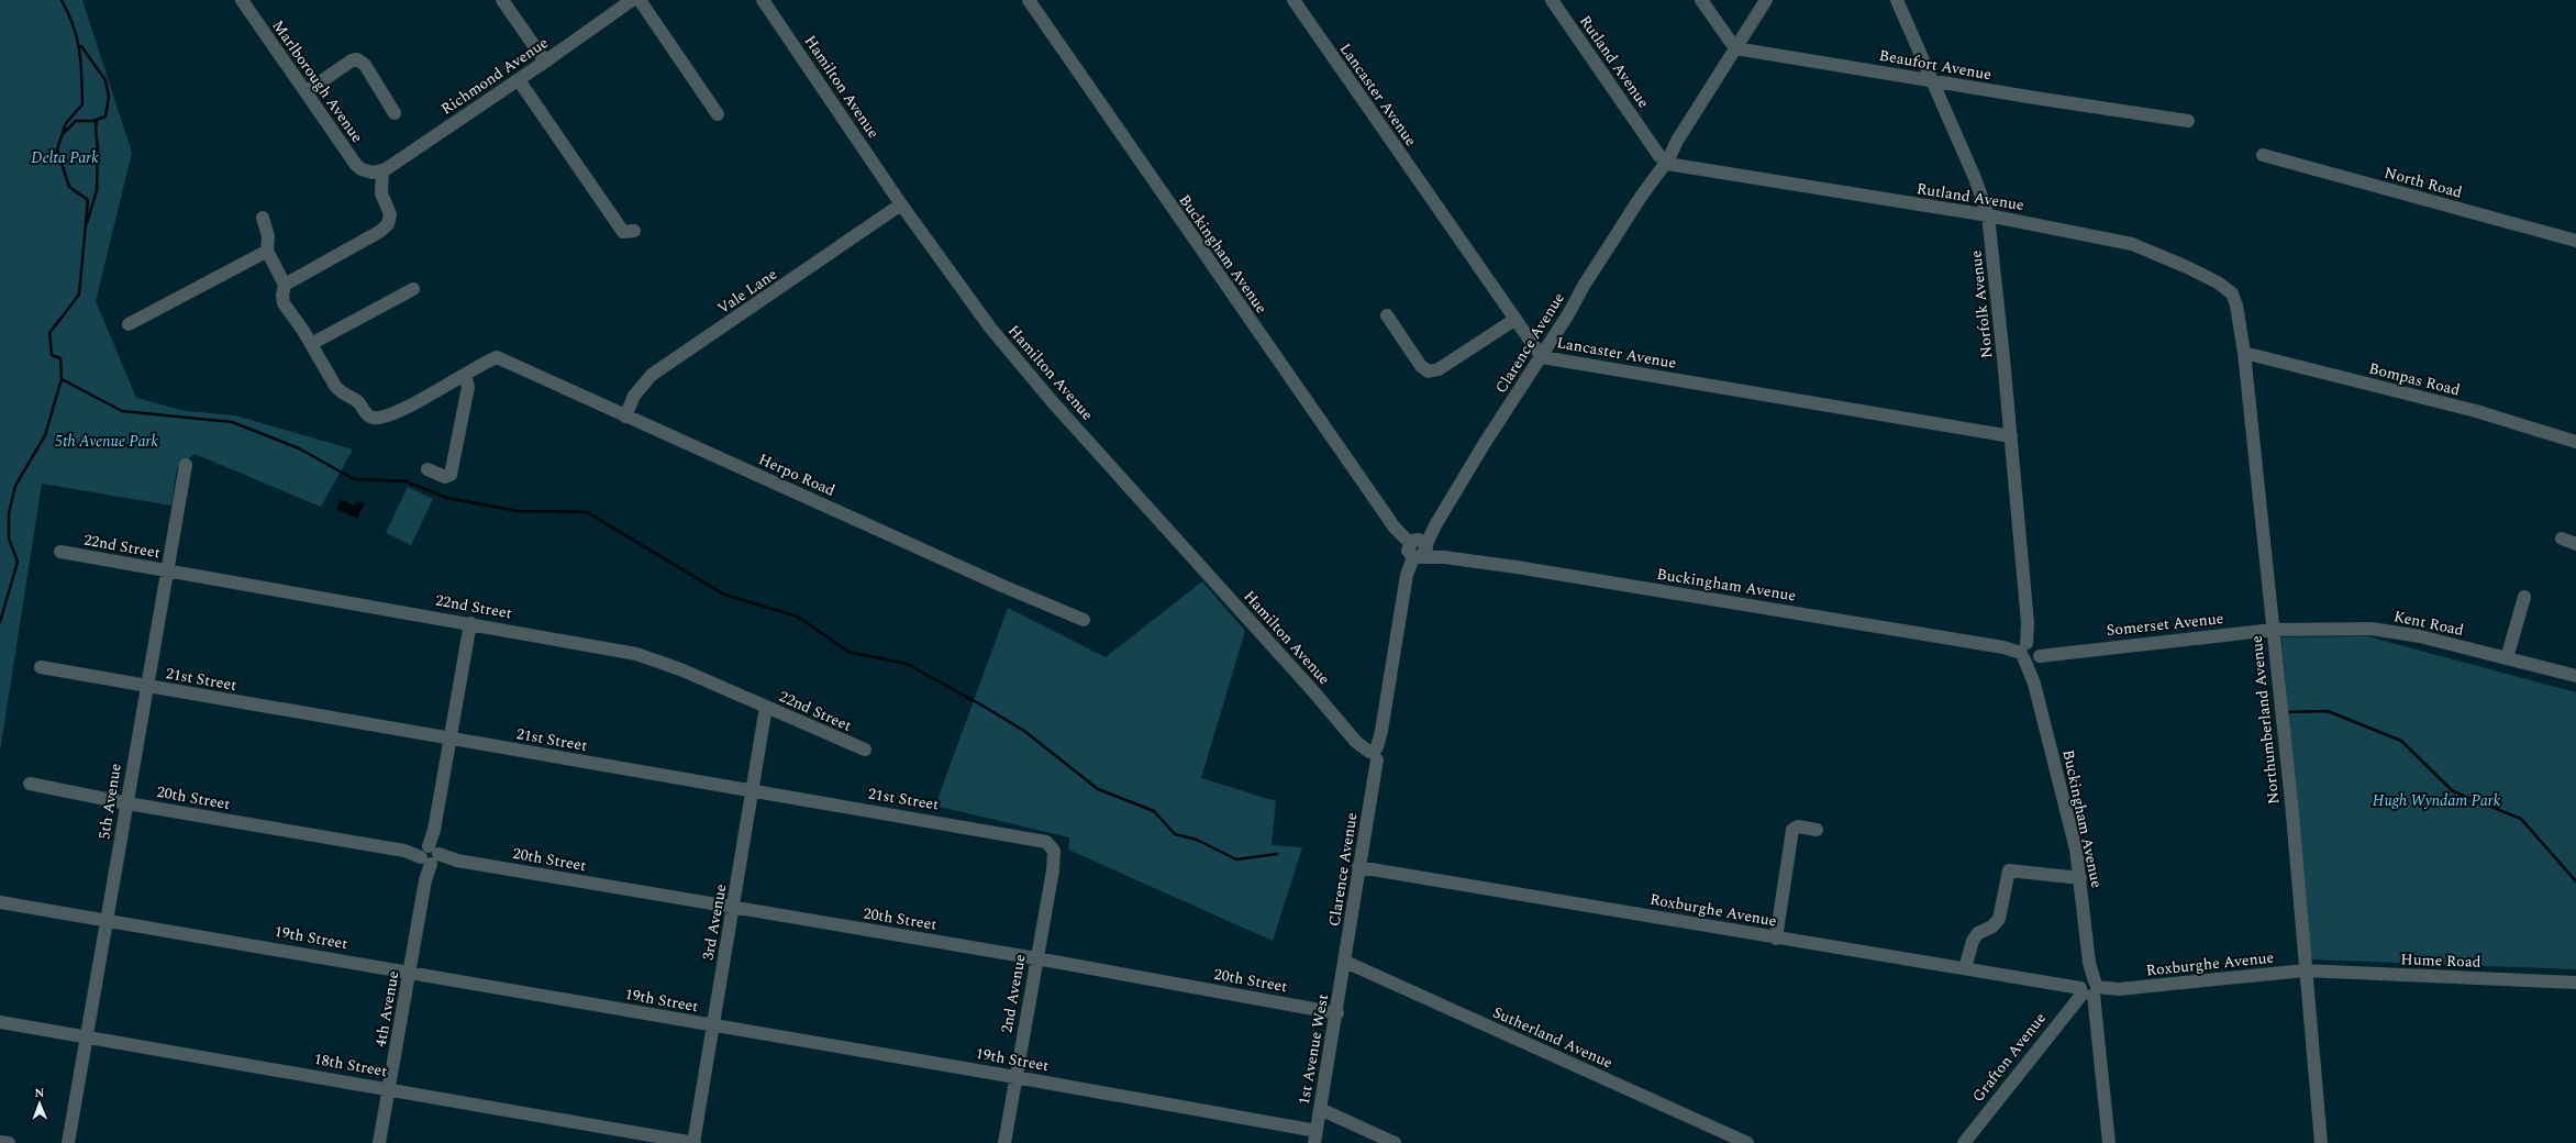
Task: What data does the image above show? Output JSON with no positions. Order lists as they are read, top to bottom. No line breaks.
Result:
{"streets":{"street":["Rutland Avenue","Beaufort Avenue","Richmond Avenue","Marlborough Avenue","Hamilton Avenue","Lancaster Avenue","North Road","Buckingham Avenue","Vale Lane","Norfolk Avenue","Clarence Avenue","Bompas Road","Herpo Road","22nd Street","Kent Road","Somerset Avenue","21st Street","Northumberland Avenue","20th Street","5th Avenue","Roxburghe Avenue","3rd Avenue","19th Street","Hume Road","2nd Avenue","4th Avenue","Sutherland Avenue","1st Avenue West","Grafton Avenue","18th Street"]},"crossings":[["Rutland Avenue","Norfolk Avenue"],["Rutland Avenue","Clarence Avenue"],["Rutland Avenue","Northumberland Avenue"],["Beaufort Avenue","Norfolk Avenue"],["Beaufort Avenue","Clarence Avenue"],["Richmond Avenue","Marlborough Avenue"],["Hamilton Avenue","Vale Lane"],["Hamilton Avenue","Clarence Avenue"],["Lancaster Avenue","Norfolk Avenue"],["Lancaster Avenue","Clarence Avenue"],["Buckingham Avenue","Norfolk Avenue"],["Buckingham Avenue","Clarence Avenue"],["Buckingham Avenue","Somerset Avenue"],["Buckingham Avenue","Roxburghe Avenue"],["Buckingham Avenue","Grafton Avenue"],["Vale Lane","Herpo Road"],["Norfolk Avenue","Somerset Avenue"],["Clarence Avenue","Roxburghe Avenue"],["Clarence Avenue","Sutherland Avenue"],["Clarence Avenue","1st Avenue West"],["Bompas Road","Northumberland Avenue"],["22nd Street","5th Avenue"],["22nd Street","3rd Avenue"],["22nd Street","4th Avenue"],["Kent Road","Somerset Avenue"],["Kent Road","Northumberland Avenue"],["Somerset Avenue","Northumberland Avenue"],["21st Street","5th Avenue"],["21st Street","3rd Avenue"],["21st Street","2nd Avenue"],["21st Street","4th Avenue"],["Northumberland Avenue","Roxburghe Avenue"],["Northumberland Avenue","Hume Road"],["20th Street","5th Avenue"],["20th Street","3rd Avenue"],["20th Street","2nd Avenue"],["20th Street","4th Avenue"],["20th Street","1st Avenue West"],["5th Avenue","19th Street"],["5th Avenue","18th Street"],["Roxburghe Avenue","Hume Road"],["Roxburghe Avenue","Grafton Avenue"],["3rd Avenue","19th Street"],["3rd Avenue","18th Street"],["19th Street","2nd Avenue"],["19th Street","4th Avenue"],["19th Street","1st Avenue West"],["4th Avenue","18th Street"],["Sutherland Avenue","1st Avenue West"]],"parks":["Delta Park","5th Avenue Park","Hugh Wyndam Park"],"north":"top"}
